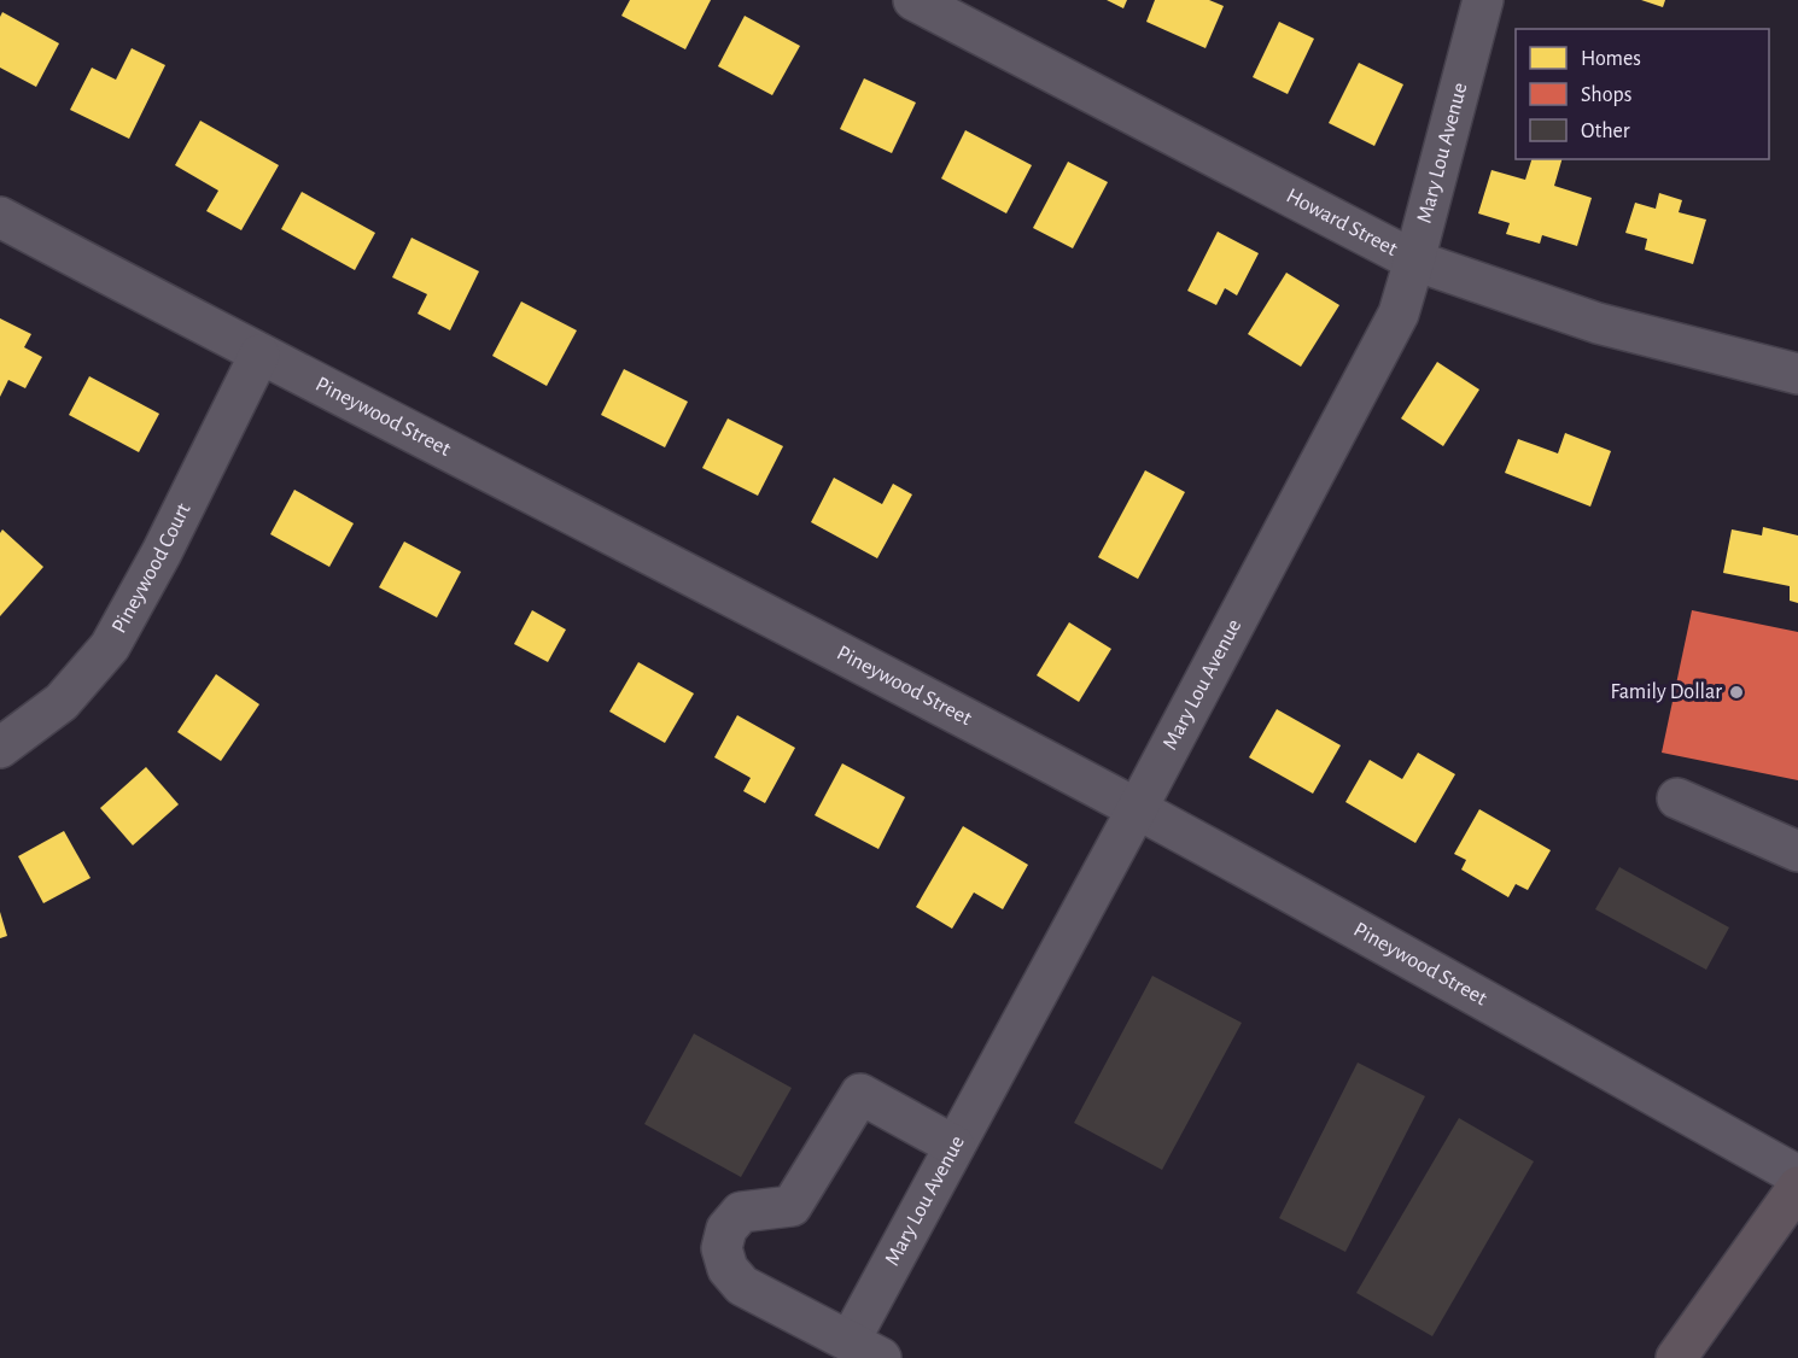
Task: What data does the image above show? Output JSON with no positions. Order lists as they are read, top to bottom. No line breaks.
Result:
{"streets":{"street":["Mary Lou Avenue","Howard Street","Pineywood Street","Pineywood Court"]},"crossings":[["Mary Lou Avenue","Howard Street"],["Mary Lou Avenue","Pineywood Street"],["Pineywood Street","Pineywood Court"]],"places":["Family Dollar"],"legend":["Homes","Shops","Other"]}
